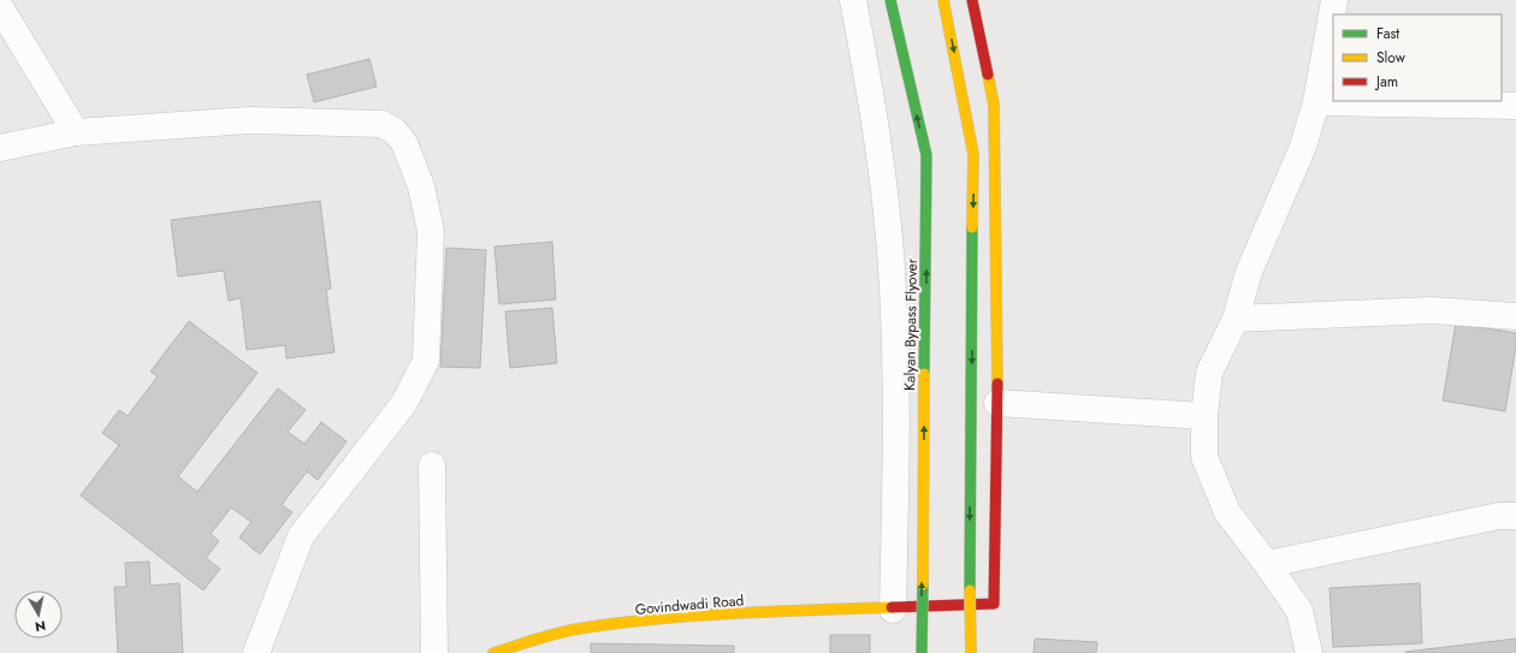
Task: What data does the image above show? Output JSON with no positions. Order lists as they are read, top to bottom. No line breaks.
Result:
{"streets":{"main road":["Kalyan Bypass Flyover","Govindwadi Road"]},"legend":["Fast","Slow","Jam"],"north":"bottom"}
